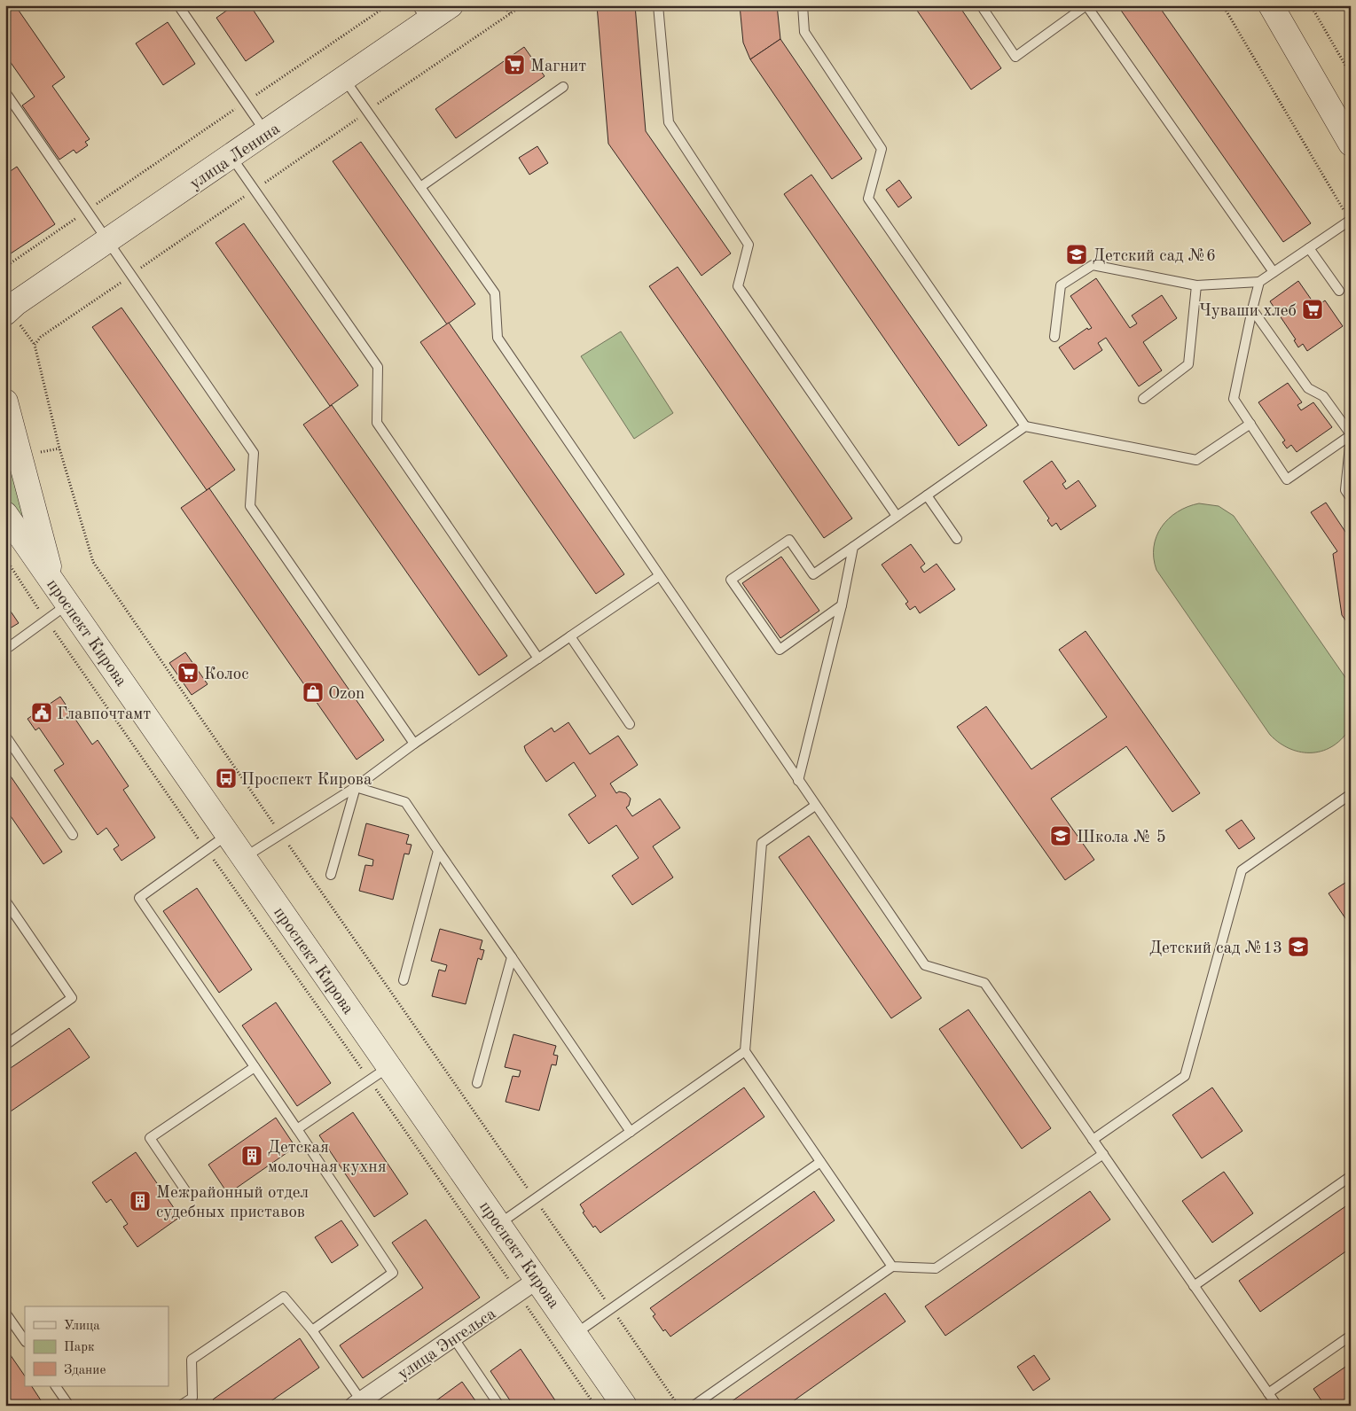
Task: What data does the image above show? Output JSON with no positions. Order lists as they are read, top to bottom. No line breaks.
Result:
{"streets":{"street":["улица Ленина","проспект Кирова","улица Энгельса"]},"crossings":[["проспект Кирова","улица Энгельса"]],"places":{"supermarket":["Магнит","Чуваши хлеб","Колос"],"school or university":["Детский сад №6","Школа № 5","Детский сад №13"],"shop":["Ozon"],"public building":["Главпочтамт"],"bus stop":["Проспект Кирова"],"building":["Детская молочная кухня","Межрайонный отдел судебных приставов"]},"legend":["Улица","Парк","Здание"]}
